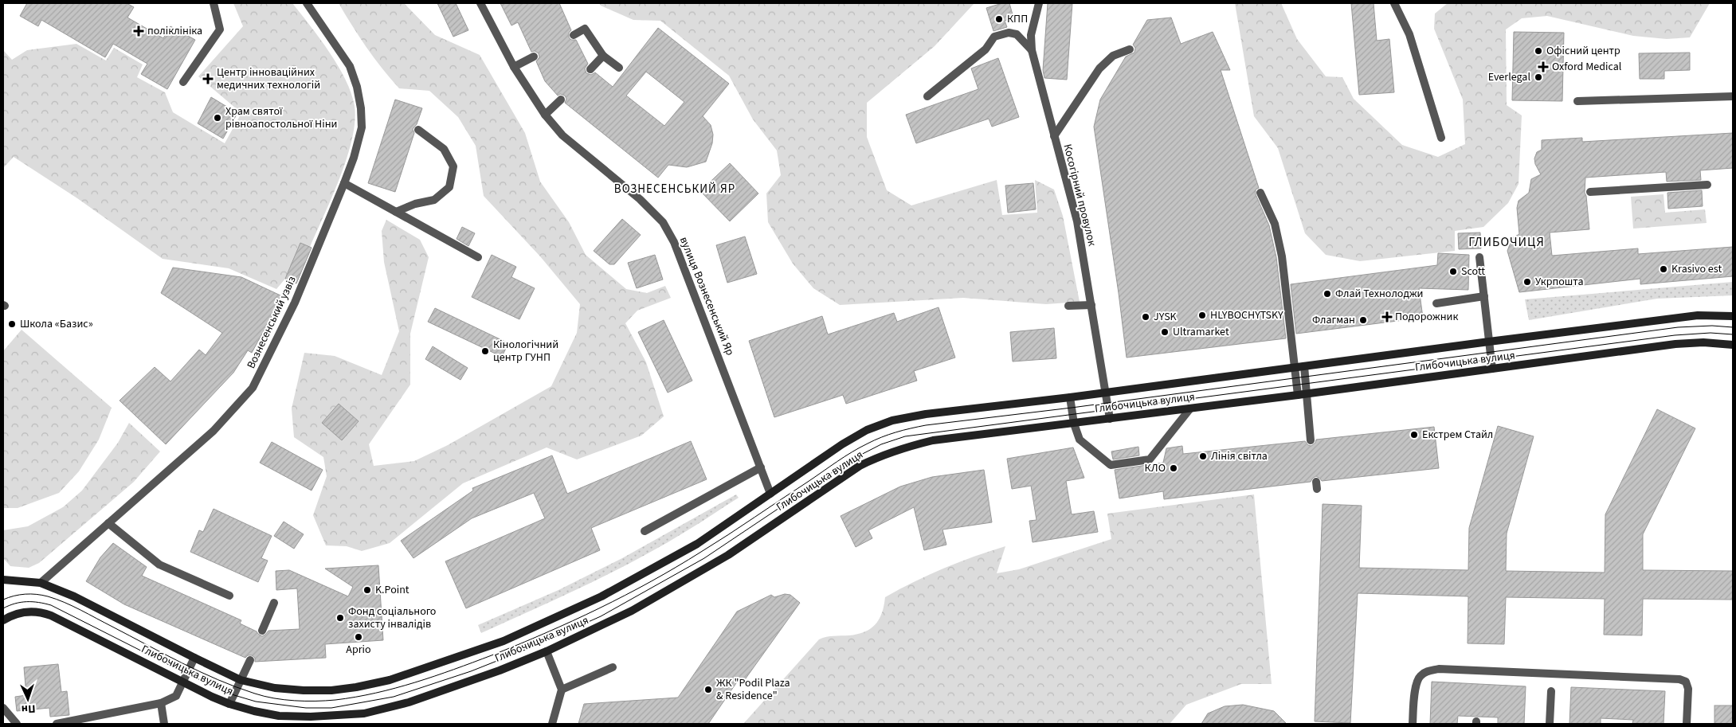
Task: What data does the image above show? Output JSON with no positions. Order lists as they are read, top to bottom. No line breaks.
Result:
{"streets":{"main road":["Глибочицька вулиця"],"street":["Косогірний провулок","вулиця Вознесенський Яр","Вознесенський узвіз"]},"crossings":[["Косогірний провулок","Глибочицька вулиця"],["вулиця Вознесенський Яр","Глибочицька вулиця"],["Вознесенський узвіз","Глибочицька вулиця"]],"districts":["ВОЗНЕСЕНСЬКИЙ ЯР","ГЛИБОЧИЦЯ"],"places":{"other":["КПП","Офісний центр","Everlegal","Храм святої рівноапостольної Ніни","Krasivo est","Scott","Укрпошта","Флай Технолоджи","HLYBOCHYTSKY","JYSK","Флагман","Школа «Базис»","Ultramarket","Кінологічний центр ГУНП","Екстрем Стайл","Лінія світла","КЛО","K.Point","Фонд соціального захисту інвалідів","Aprio","ЖК \"Podil Plaza & Residence\""],"health":["поліклініка","Oxford Medical","Центр інноваційних медичних технологій","Подорожник"]},"north":"bottom"}
